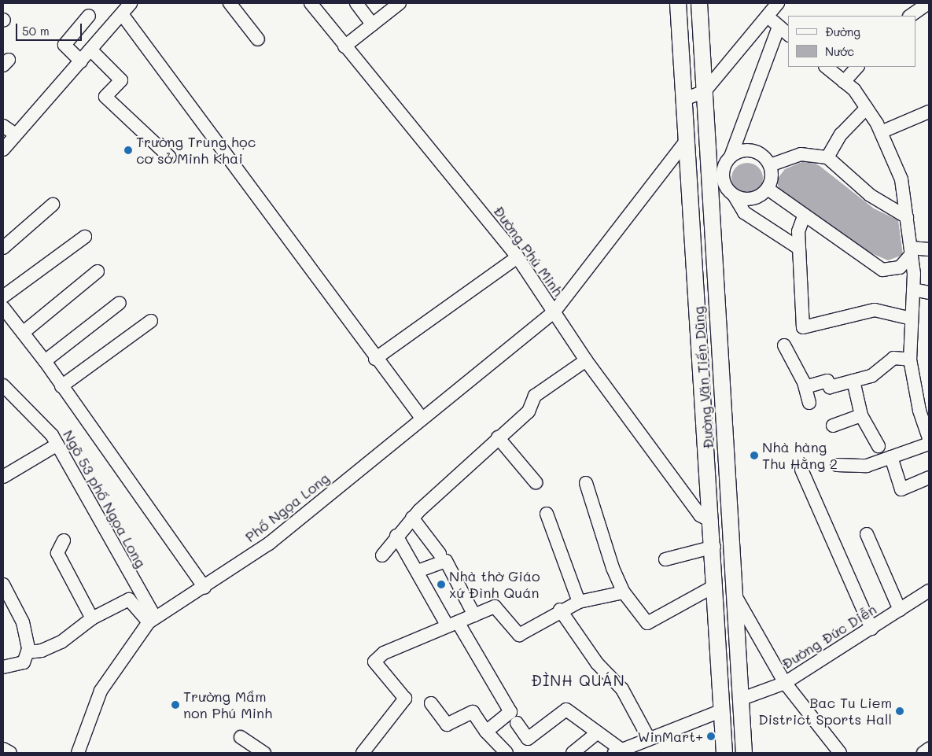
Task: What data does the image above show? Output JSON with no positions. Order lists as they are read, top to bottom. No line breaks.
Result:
{"streets":{"main road":["Đường Văn Tiến Dũng"],"street":["Đường Phú Minh","Ngõ 53 phố Ngọa Long","Phố Ngọa Long","Đường Đức Diễn"]},"crossings":[["Đường Phú Minh","Đường Văn Tiến Dũng"],["Đường Phú Minh","Phố Ngọa Long"],["Đường Văn Tiến Dũng","Phố Ngọa Long"],["Đường Văn Tiến Dũng","Đường Đức Diễn"],["Ngõ 53 phố Ngọa Long","Phố Ngọa Long"]],"districts":["ĐÌNH QUÁN"],"places":["Trường Trung học cơ sở Minh Khai","Nhà hàng Thu Hằng 2","Nhà thờ Giáo xứ Đình Quán","Trường Mầm non Phú Minh","Bac Tu Liem District Sports Hall","WinMart+"],"legend":["Đường","Nước"],"scale_bar":"50 m"}
